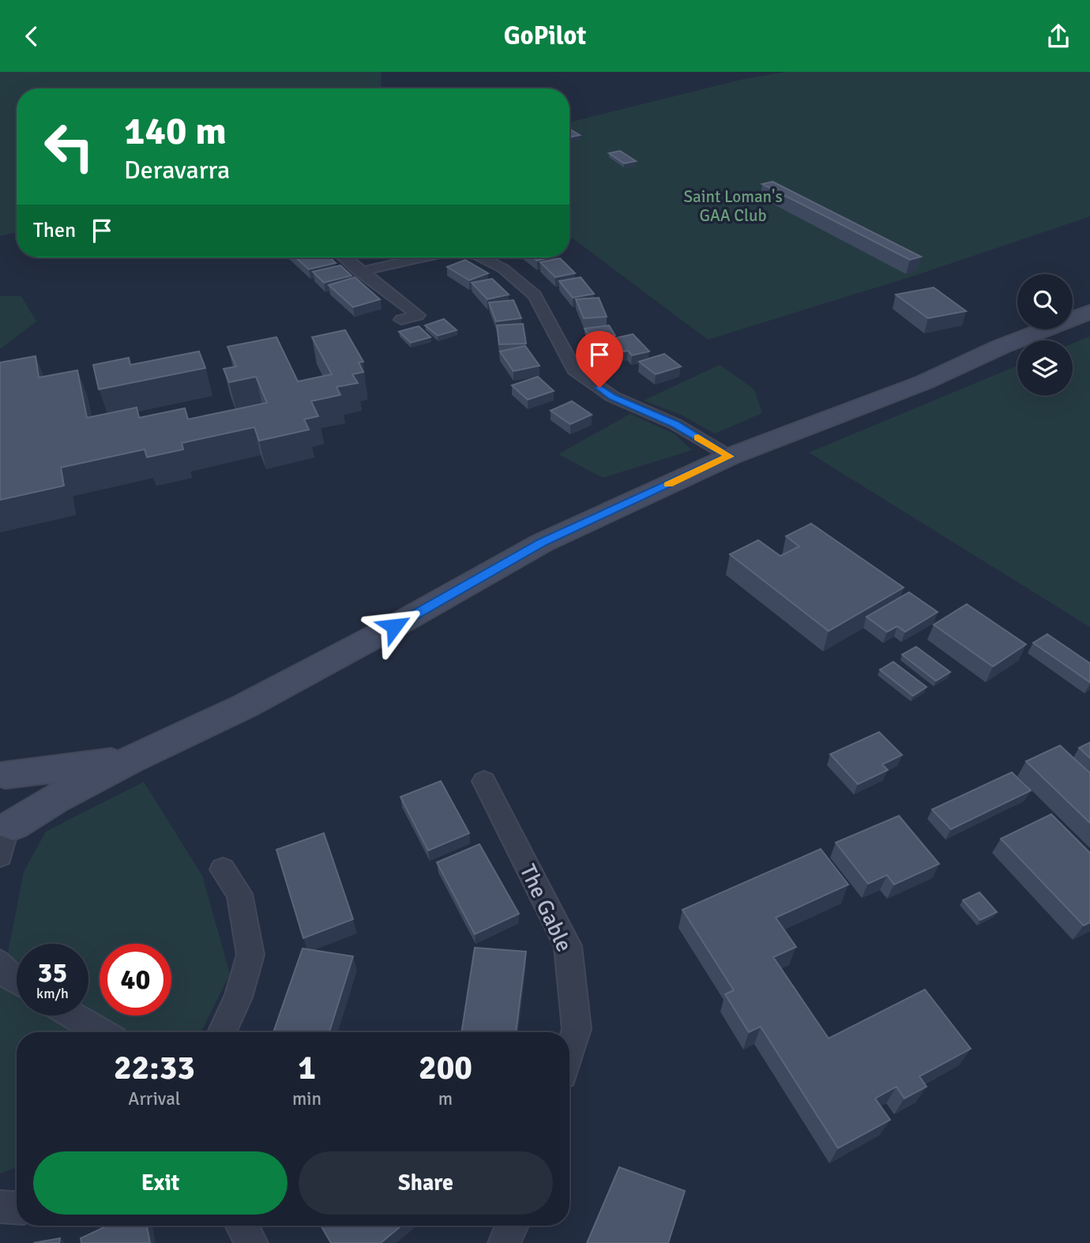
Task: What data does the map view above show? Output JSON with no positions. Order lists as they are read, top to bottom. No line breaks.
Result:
{"streets":{"street":["The Gable"]},"parks":["Saint Loman's GAA Club"],"page":{"header":"GoPilot","turn":["140 m","Deravarra"],"then":"Then","speed":"35 km/h","limit":"40","eta":["22:33","Arrival","1","min","200","m"],"buttons":["Exit","Share"]}}
